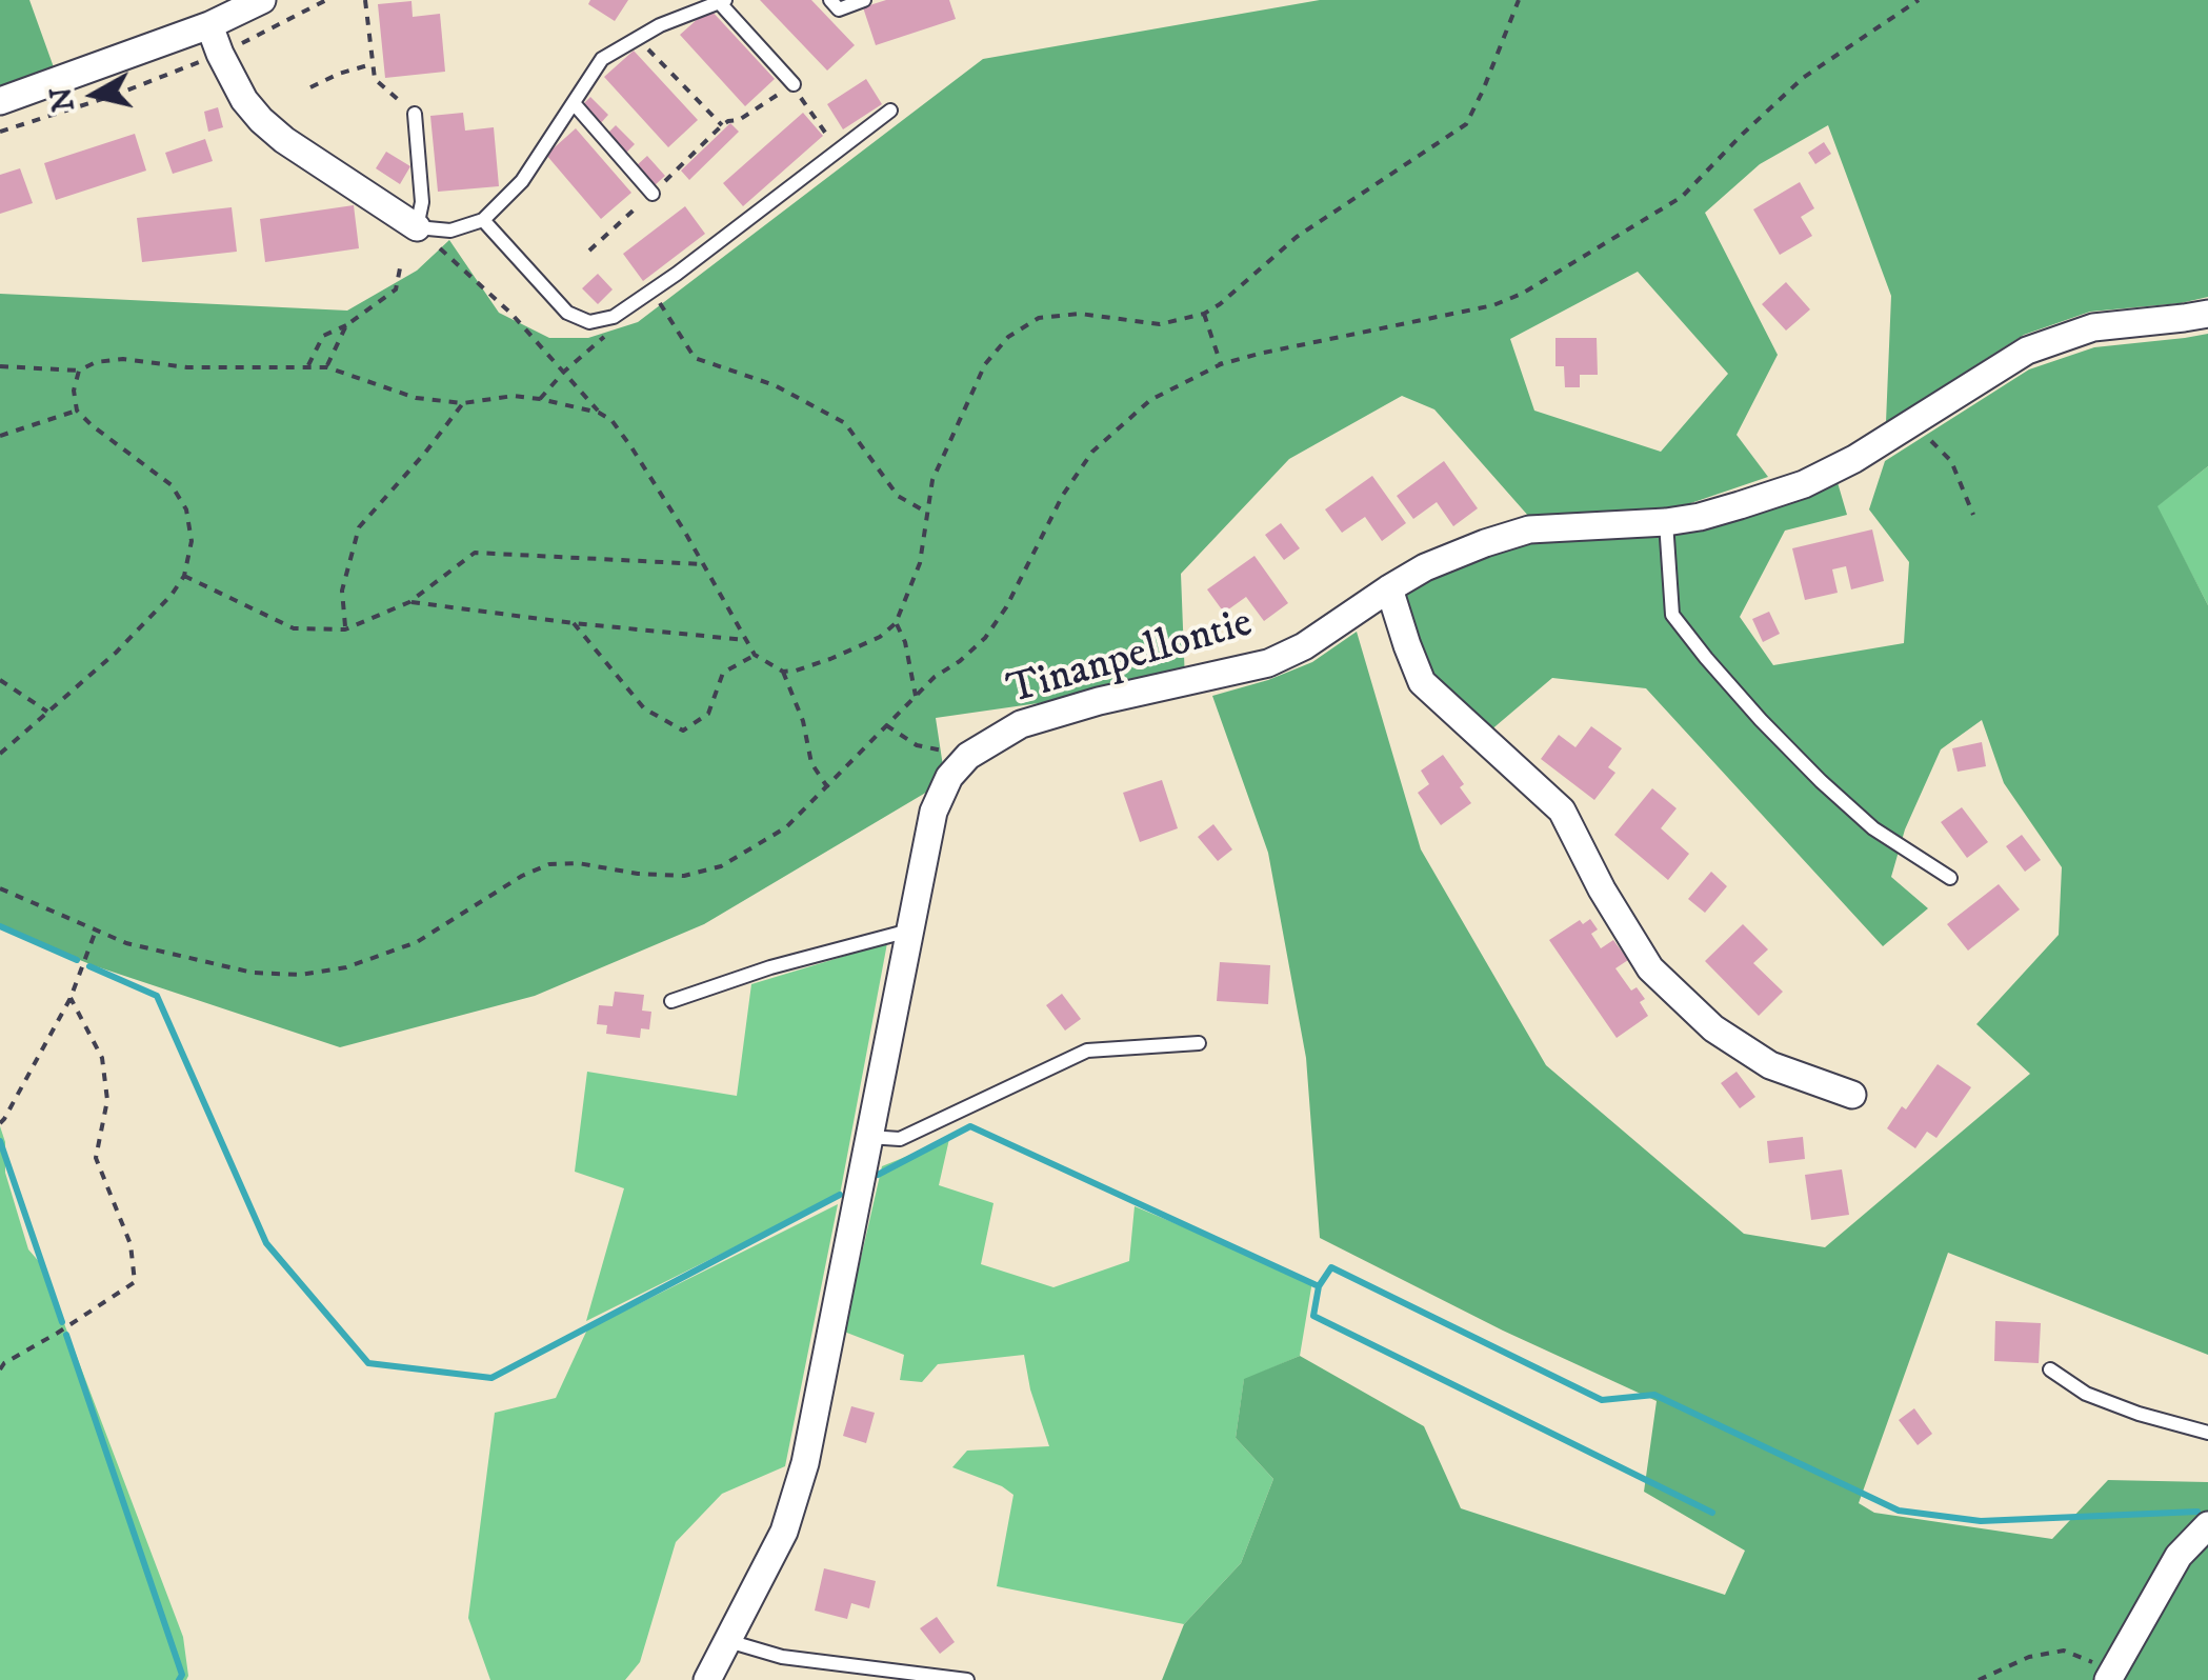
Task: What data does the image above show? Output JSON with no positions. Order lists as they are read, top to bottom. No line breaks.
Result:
{"streets":{"street":["Tinanpellontie"]},"north":"left"}
